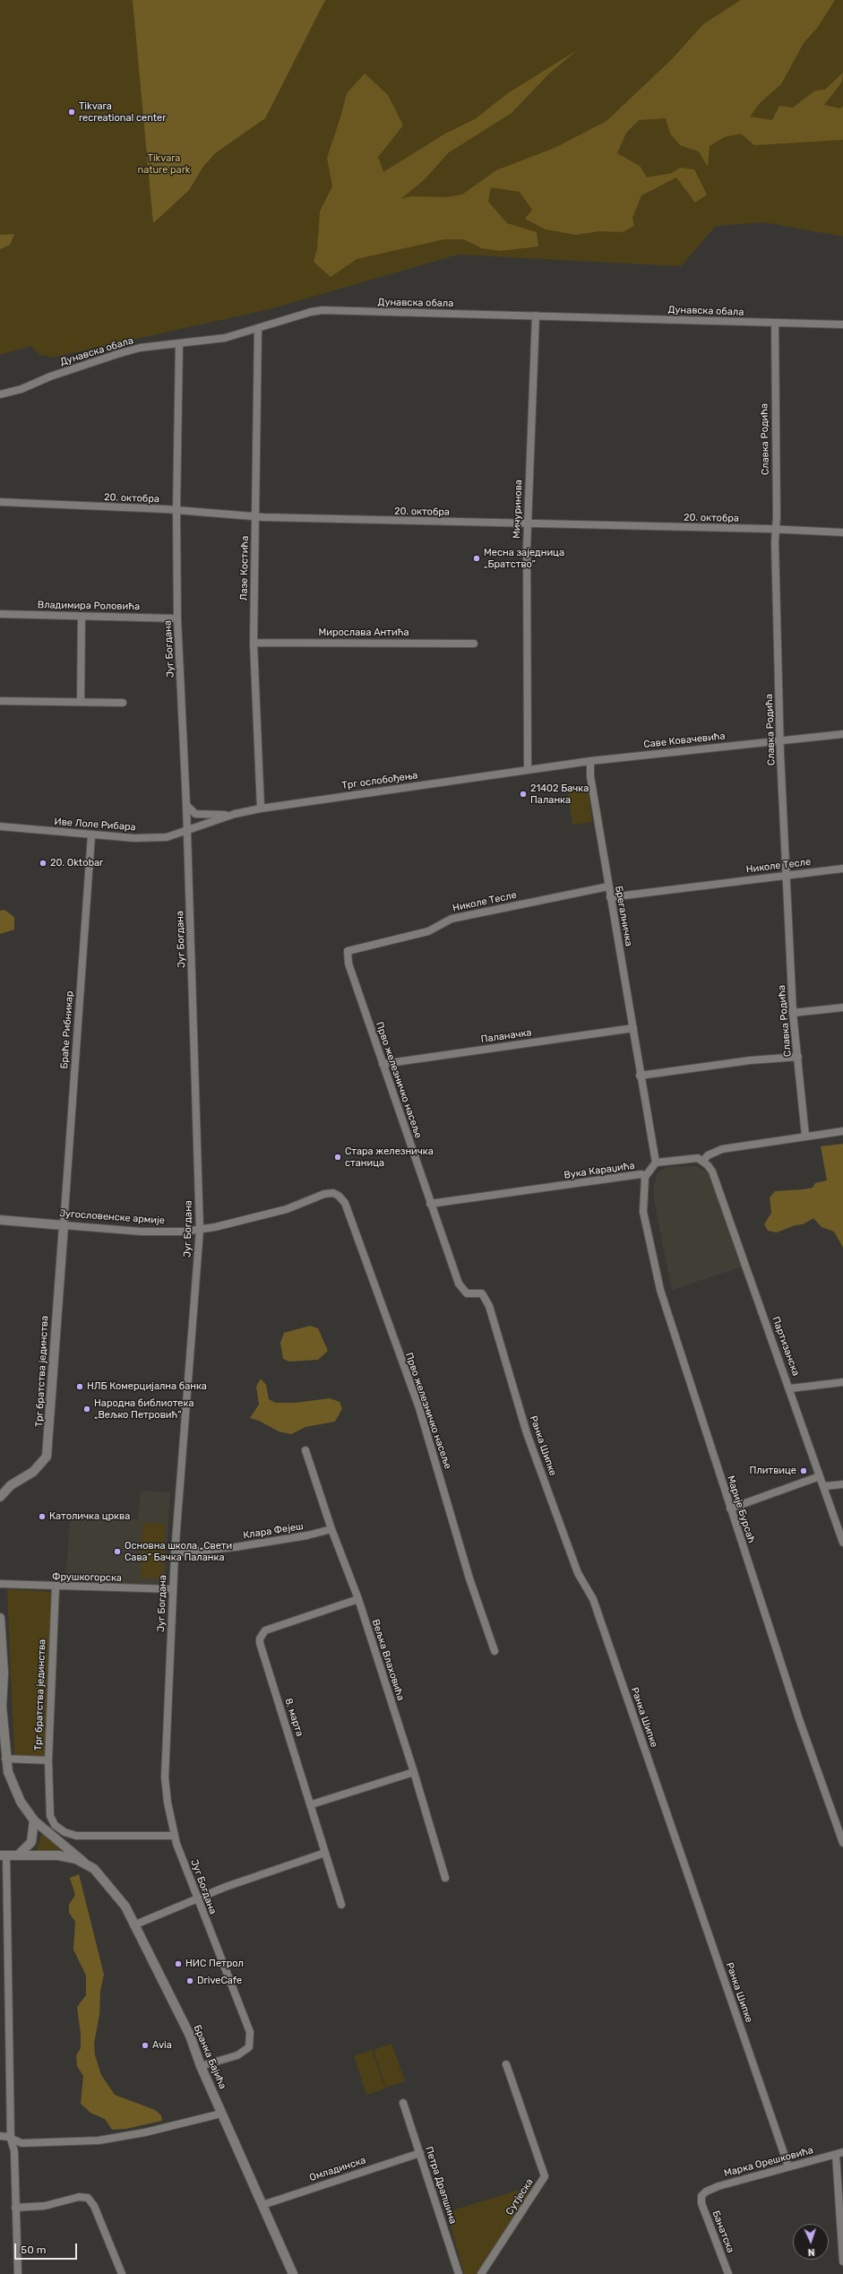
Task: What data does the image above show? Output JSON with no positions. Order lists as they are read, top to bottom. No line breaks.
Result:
{"streets":{"street":["Дунавска обала","Славка Родића","20. октобра","Мичуринова","Лазе Костића","Владимира Роловића","Мирослава Антића","Југ Богдана","Саве Ковачевића","Трг ослобођења","Иве Лоле Рибара","Николе Тесле","Брегалничка","Браће Рибникар","Паланачка","Прво железничко насеље","Вука Караџића","Југословенске армије","Партизанска","Трг братства јединства","Ранка Шипке","Марије Бурсаћ","Клара Фејеш","Фрушкогорска","Вељка Влаховића","8. марта","Бранка Бајића","Марка Орешковића","Омладинска","Петра Драпшина","Сутјеска","Банатска"]},"crossings":[["Дунавска обала","Славка Родића"],["Дунавска обала","Мичуринова"],["Дунавска обала","Лазе Костића"],["Дунавска обала","Југ Богдана"],["Славка Родића","20. октобра"],["Славка Родића","Саве Ковачевића"],["Славка Родића","Николе Тесле"],["20. октобра","Мичуринова"],["20. октобра","Лазе Костића"],["20. октобра","Југ Богдана"],["Мичуринова","Саве Ковачевића"],["Мичуринова","Трг ослобођења"],["Лазе Костића","Мирослава Антића"],["Лазе Костића","Трг ослобођења"],["Владимира Роловића","Југ Богдана"],["Југ Богдана","Трг ослобођења"],["Југ Богдана","Иве Лоле Рибара"],["Југ Богдана","Југословенске армије"],["Југ Богдана","Клара Фејеш"],["Југ Богдана","Фрушкогорска"],["Југ Богдана","Бранка Бајића"],["Саве Ковачевића","Трг ослобођења"],["Саве Ковачевића","Брегалничка"],["Трг ослобођења","Иве Лоле Рибара"],["Иве Лоле Рибара","Браће Рибникар"],["Николе Тесле","Брегалничка"],["Николе Тесле","Прво железничко насеље"],["Брегалничка","Паланачка"],["Брегалничка","Вука Караџића"],["Браће Рибникар","Југословенске армије"],["Браће Рибникар","Трг братства јединства"],["Паланачка","Прво железничко насеље"],["Прво железничко насеље","Вука Караџића"],["Прво железничко насеље","Југословенске армије"],["Прво железничко насеље","Ранка Шипке"],["Вука Караџића","Марије Бурсаћ"],["Југословенске армије","Трг братства јединства"],["Трг братства јединства","Фрушкогорска"],["Ранка Шипке","Марка Орешковића"],["Клара Фејеш","Вељка Влаховића"],["Вељка Влаховића","8. марта"],["Бранка Бајића","Омладинска"],["Марка Орешковића","Банатска"],["Омладинска","Петра Драпшина"]],"parks":["Tikvara nature park"],"places":["Tikvara recreational center","Месна заједница „Братство”","21402 Бачка Паланка","20. Oktobar","Стара железничка станица","НЛБ Комерцијална банка","Народна библиотека „Вељко Петровић”","Плитвице","Католичка црква","Основна школа „Свети Сава” Бачка Паланка","НИС Петрол","DriveCafe","Avia"],"scale_bar":"50 m","north":"bottom"}
